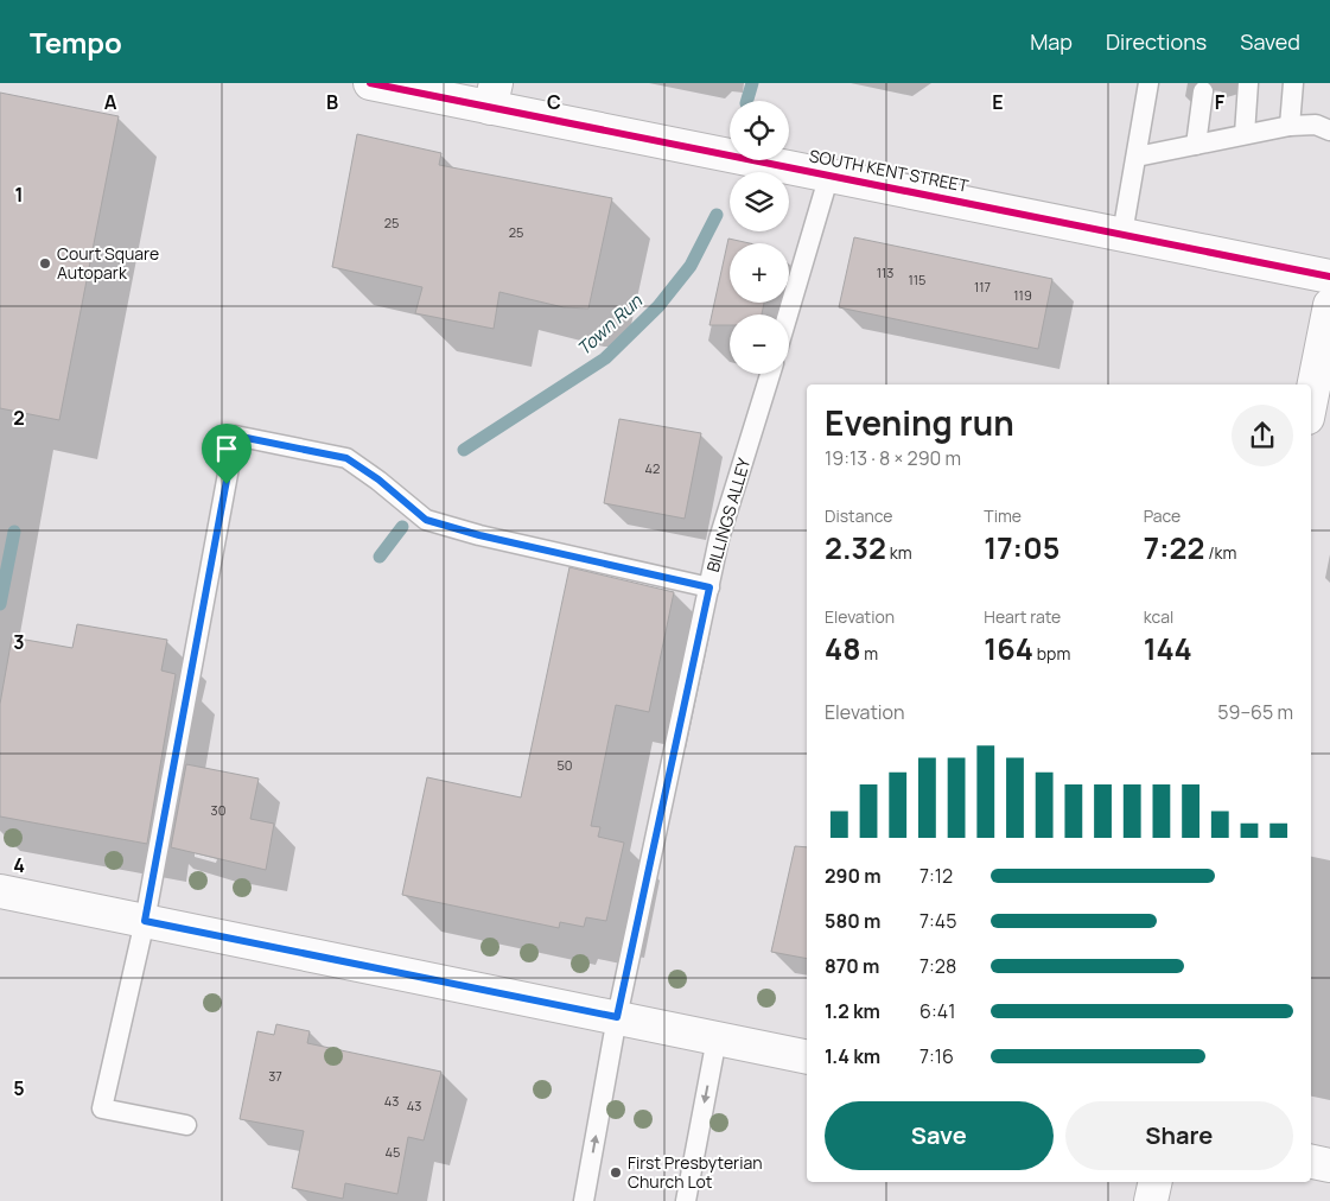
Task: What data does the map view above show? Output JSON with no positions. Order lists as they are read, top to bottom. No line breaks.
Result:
{"streets":{"main road":["SOUTH KENT STREET"],"lane":["BILLINGS ALLEY"]},"water":["Town Run"],"places":["Court Square Autopark","First Presbyterian Church Lot"],"house_numbers":["25","25","113","115","117","119","42","50","30","37","43","43","45"],"page":{"header":"Tempo","nav":["Map","Directions","Saved"],"map_buttons":["+","−"],"heading":["Evening run","19:13 · 8 × 290 m"],"stats":[["Distance","2.32 km"],["Time","17:05"],["Pace","7:22 /km"],["Elevation","48 m"],["Heart rate","164 bpm"],["kcal","144"]],"chart":["Elevation","59–65 m"],"list":[{"name":"290 m","note":"7:12"},{"name":"580 m","note":"7:45"},{"name":"870 m","note":"7:28"},{"name":"1.2 km","note":"6:41"},{"name":"1.4 km","note":"7:16"}],"buttons":["Save","Share"]},"grid":{"columns":["A","B","C","E","F"],"rows":["1","2","3","4","5"]}}
